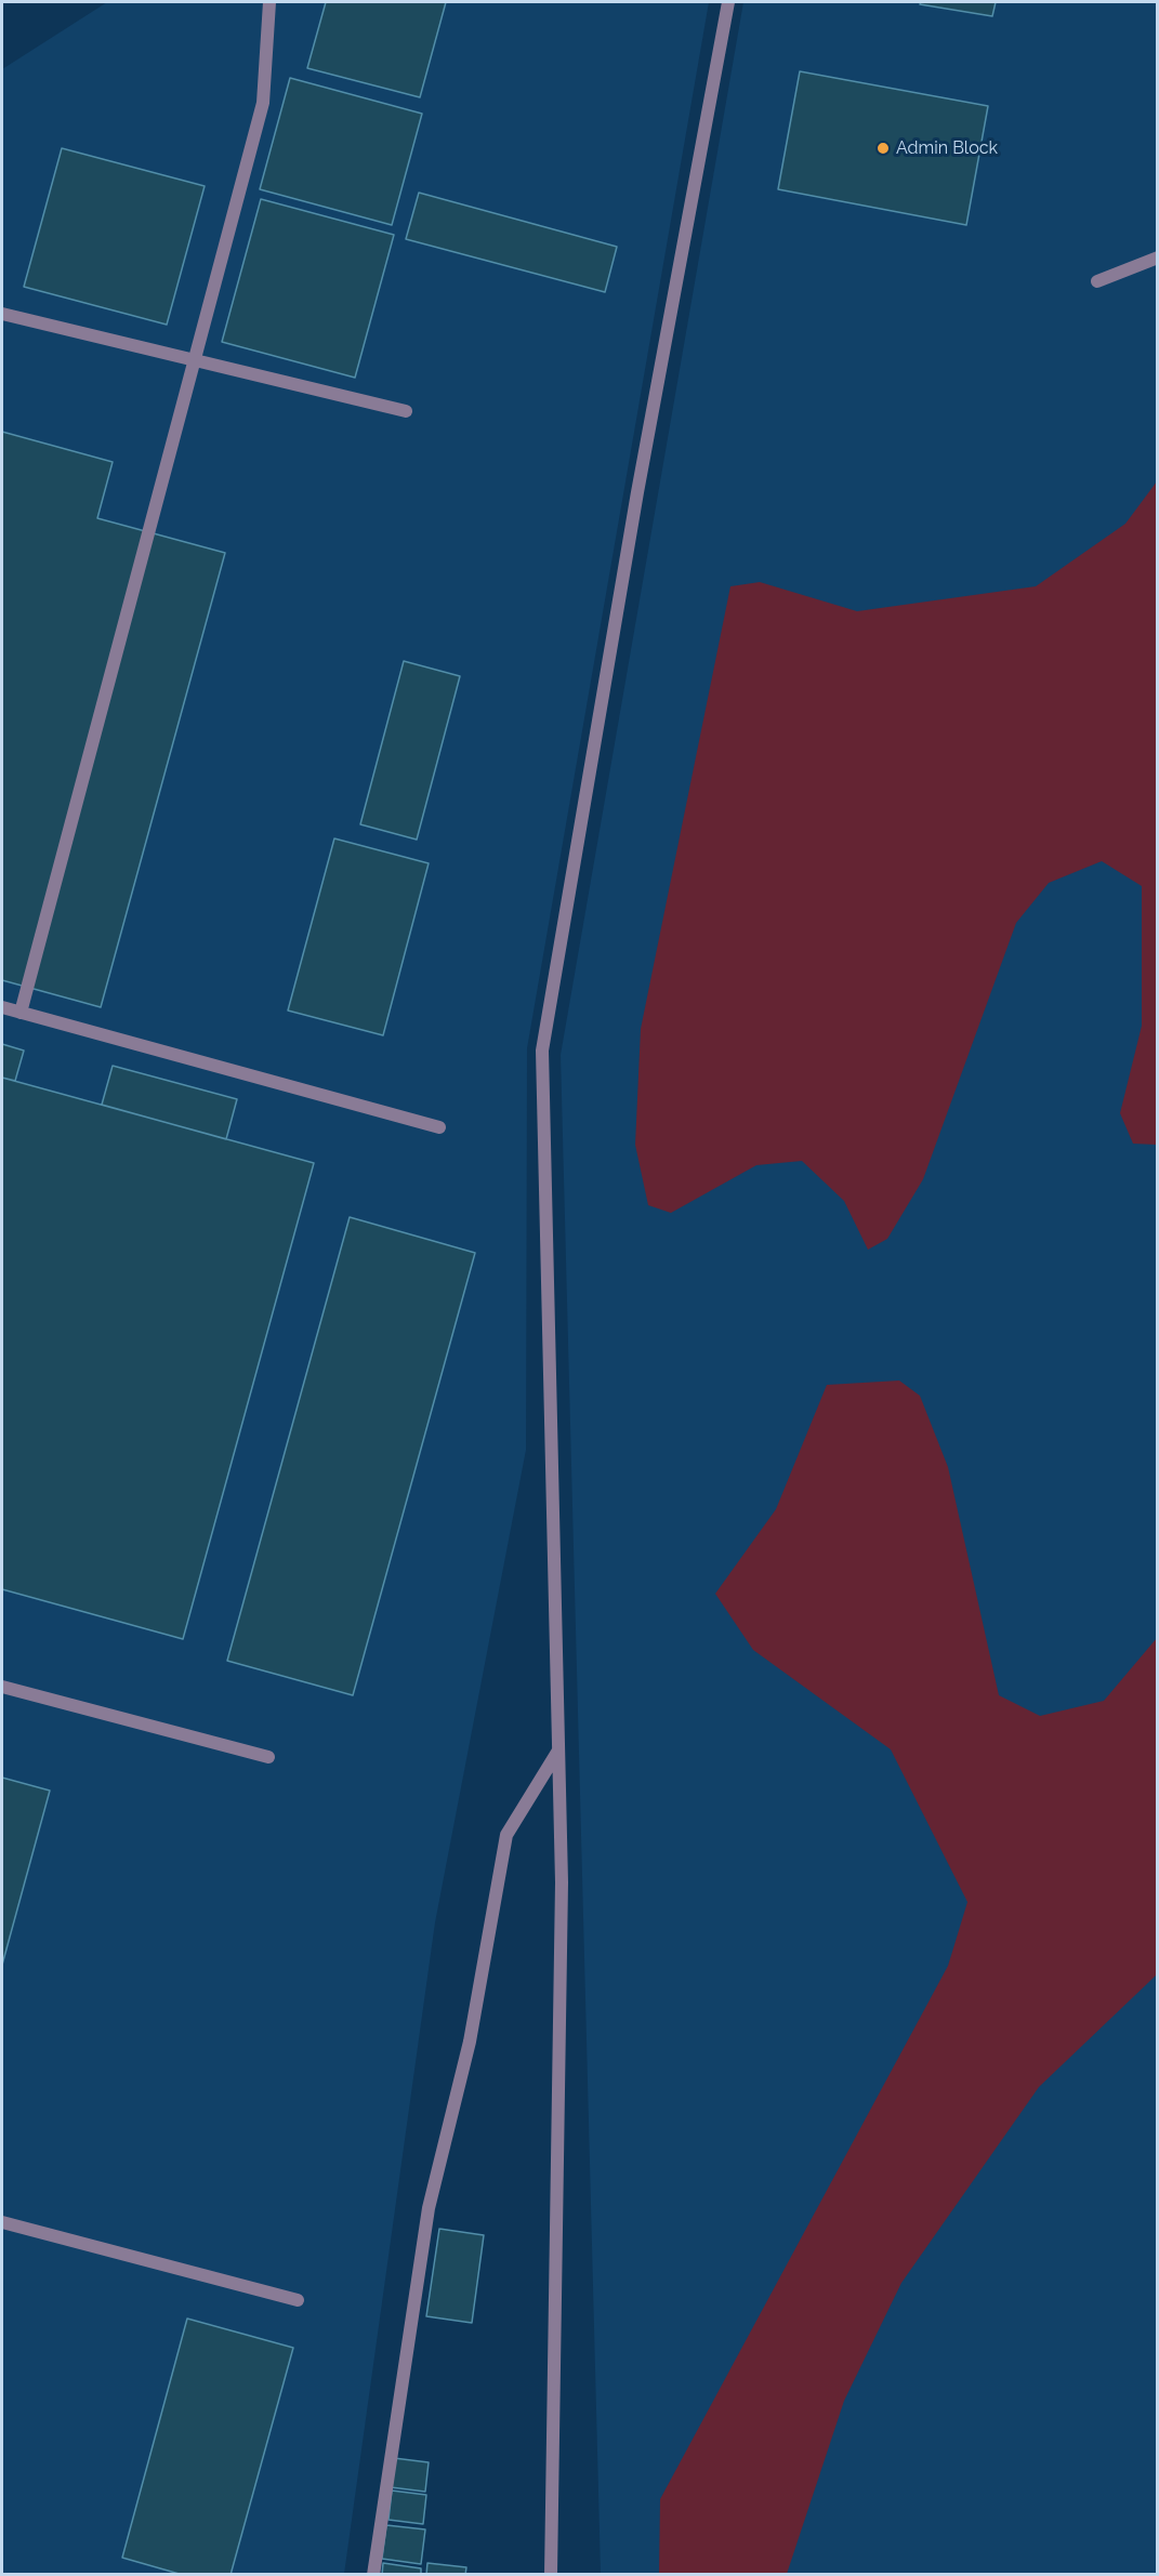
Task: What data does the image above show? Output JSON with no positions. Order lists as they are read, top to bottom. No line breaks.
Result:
{"places":["Admin Block"]}
